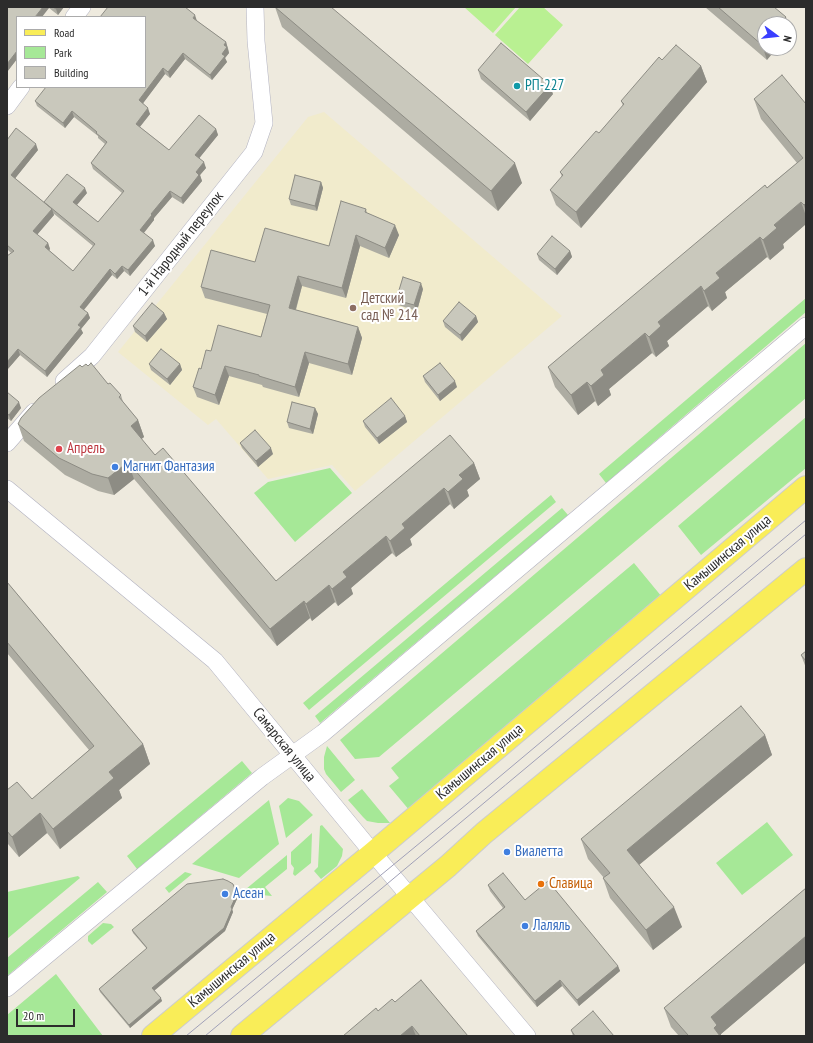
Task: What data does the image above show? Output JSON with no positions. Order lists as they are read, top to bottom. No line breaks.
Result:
{"streets":{"main road":["Камышинская улица"],"street":["1-й Народный переулок","Самарская улица"]},"crossings":[["Камышинская улица","Самарская улица"]],"places":["РП-227","Детский сад № 214","Апрель","Магнит Фантазия","Виалетта","Славица","Асеан","Лаляль"],"legend":["Road","Park","Building"],"scale_bar":"20 m","north":"right"}
